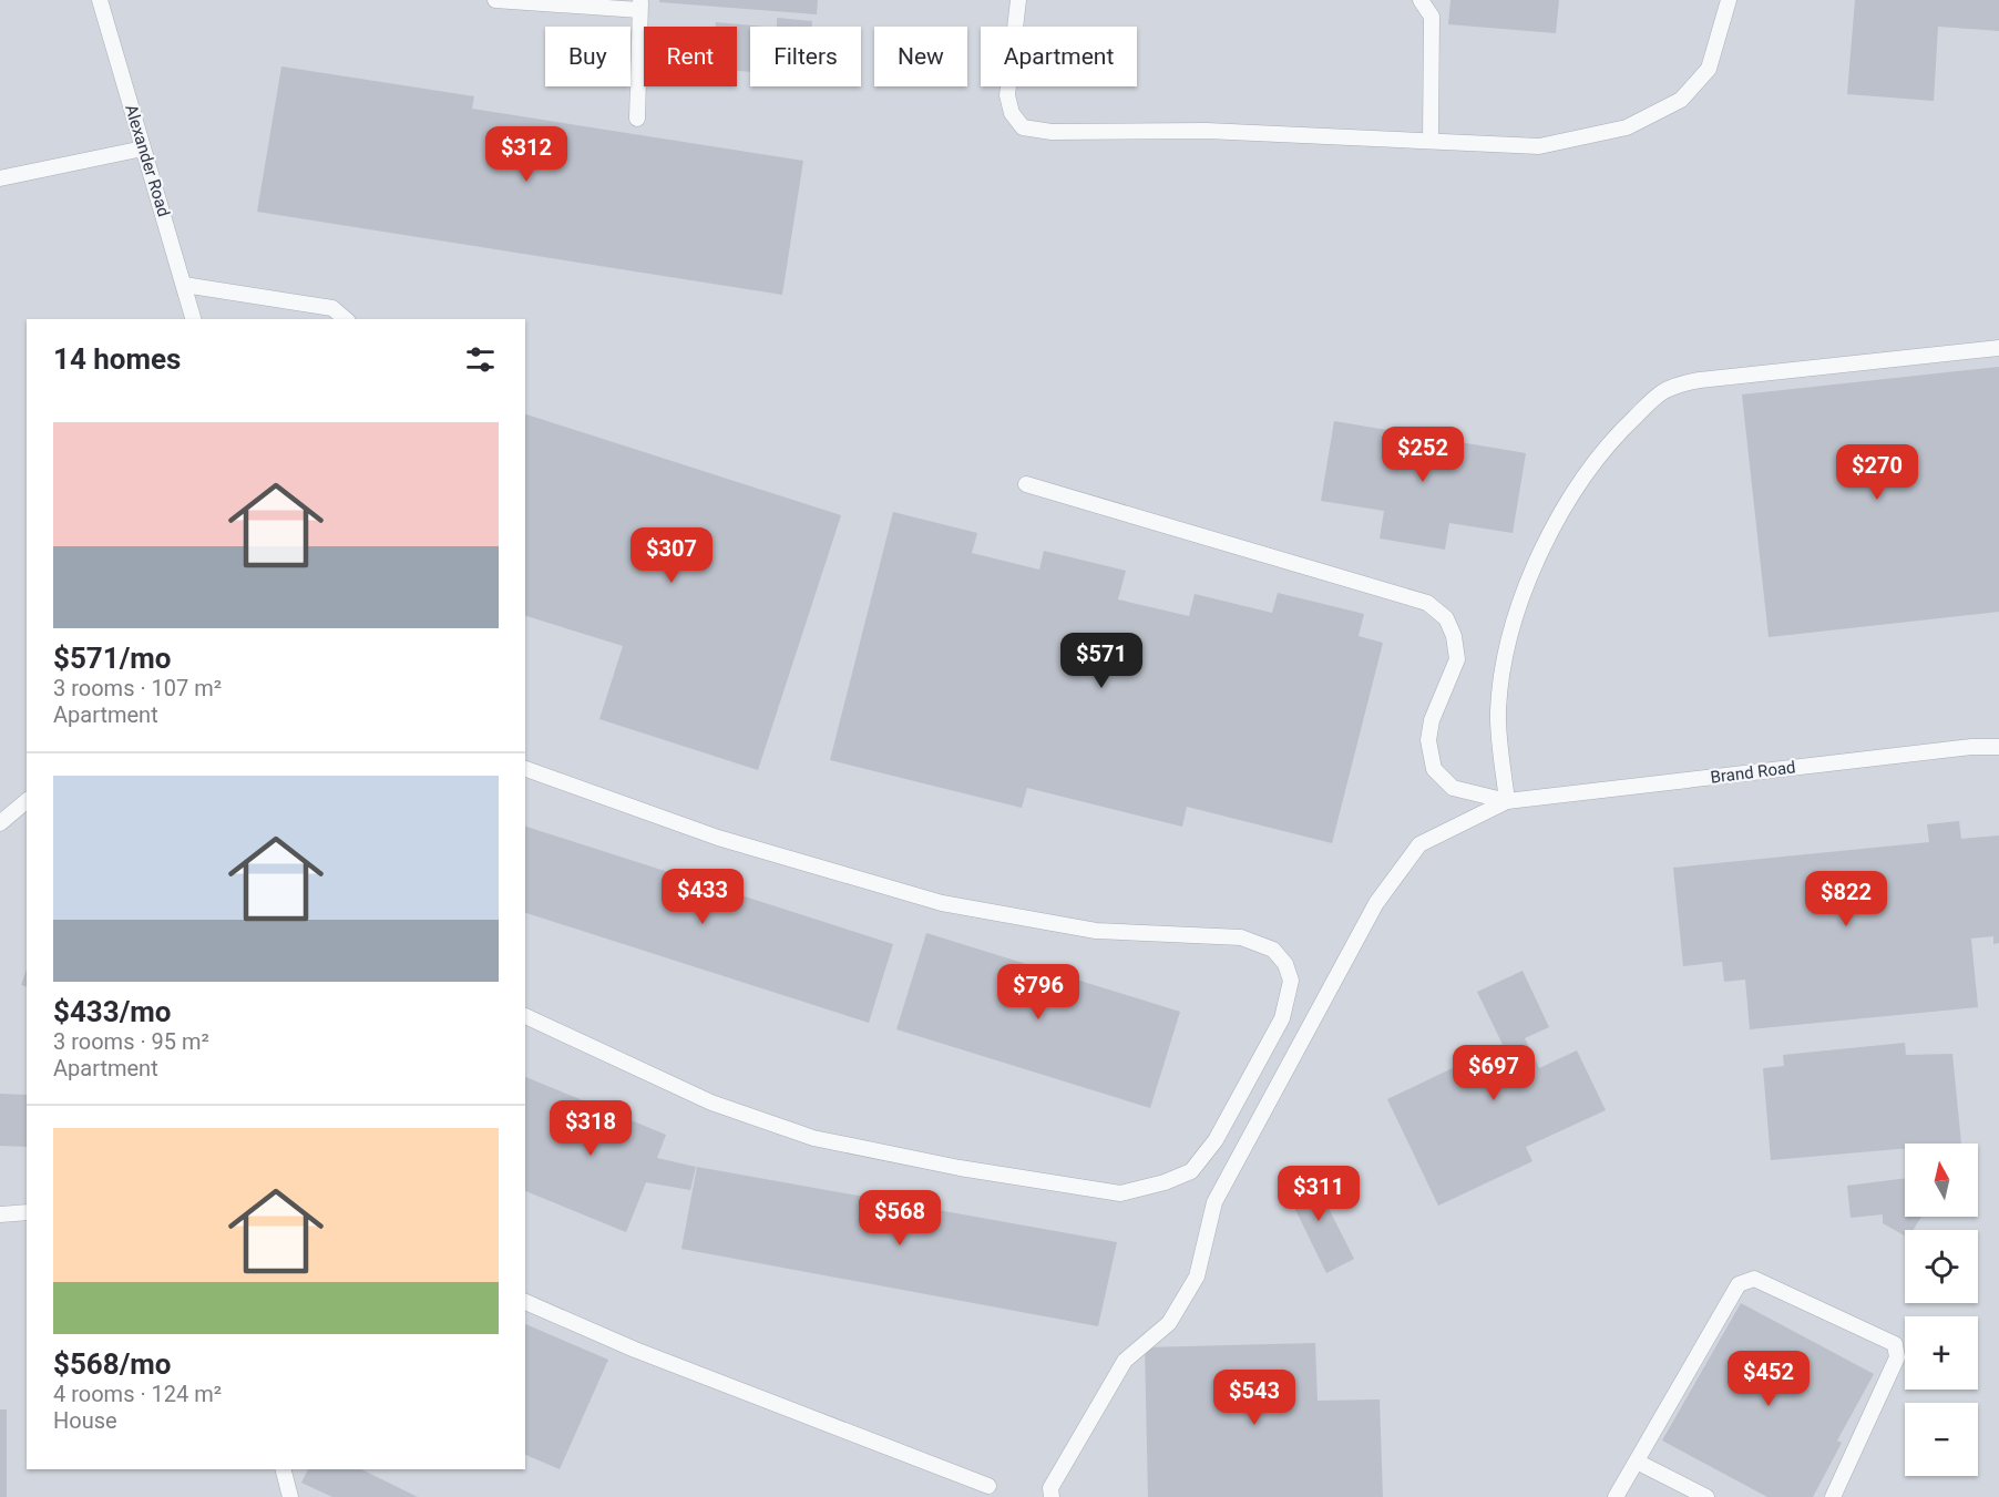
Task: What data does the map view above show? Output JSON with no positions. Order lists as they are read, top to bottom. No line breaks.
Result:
{"streets":{"lane":["Alexander Road","Brand Road"]},"north":"top","page":{"chip":["Buy","Rent","Filters","New","Apartment"],"price":["$312","$252","$270","$307","$571","$433","$822","$796","$697","$318","$311","$568","$452","$543"],"heading":"14 homes","list":[{"name":"$571/mo","note":"3 rooms · 107 m² · Apartment"},{"name":"$433/mo","note":"3 rooms · 95 m² · Apartment"},{"name":"$568/mo","note":"4 rooms · 124 m² · House"}],"map_buttons":["+","−"]}}
